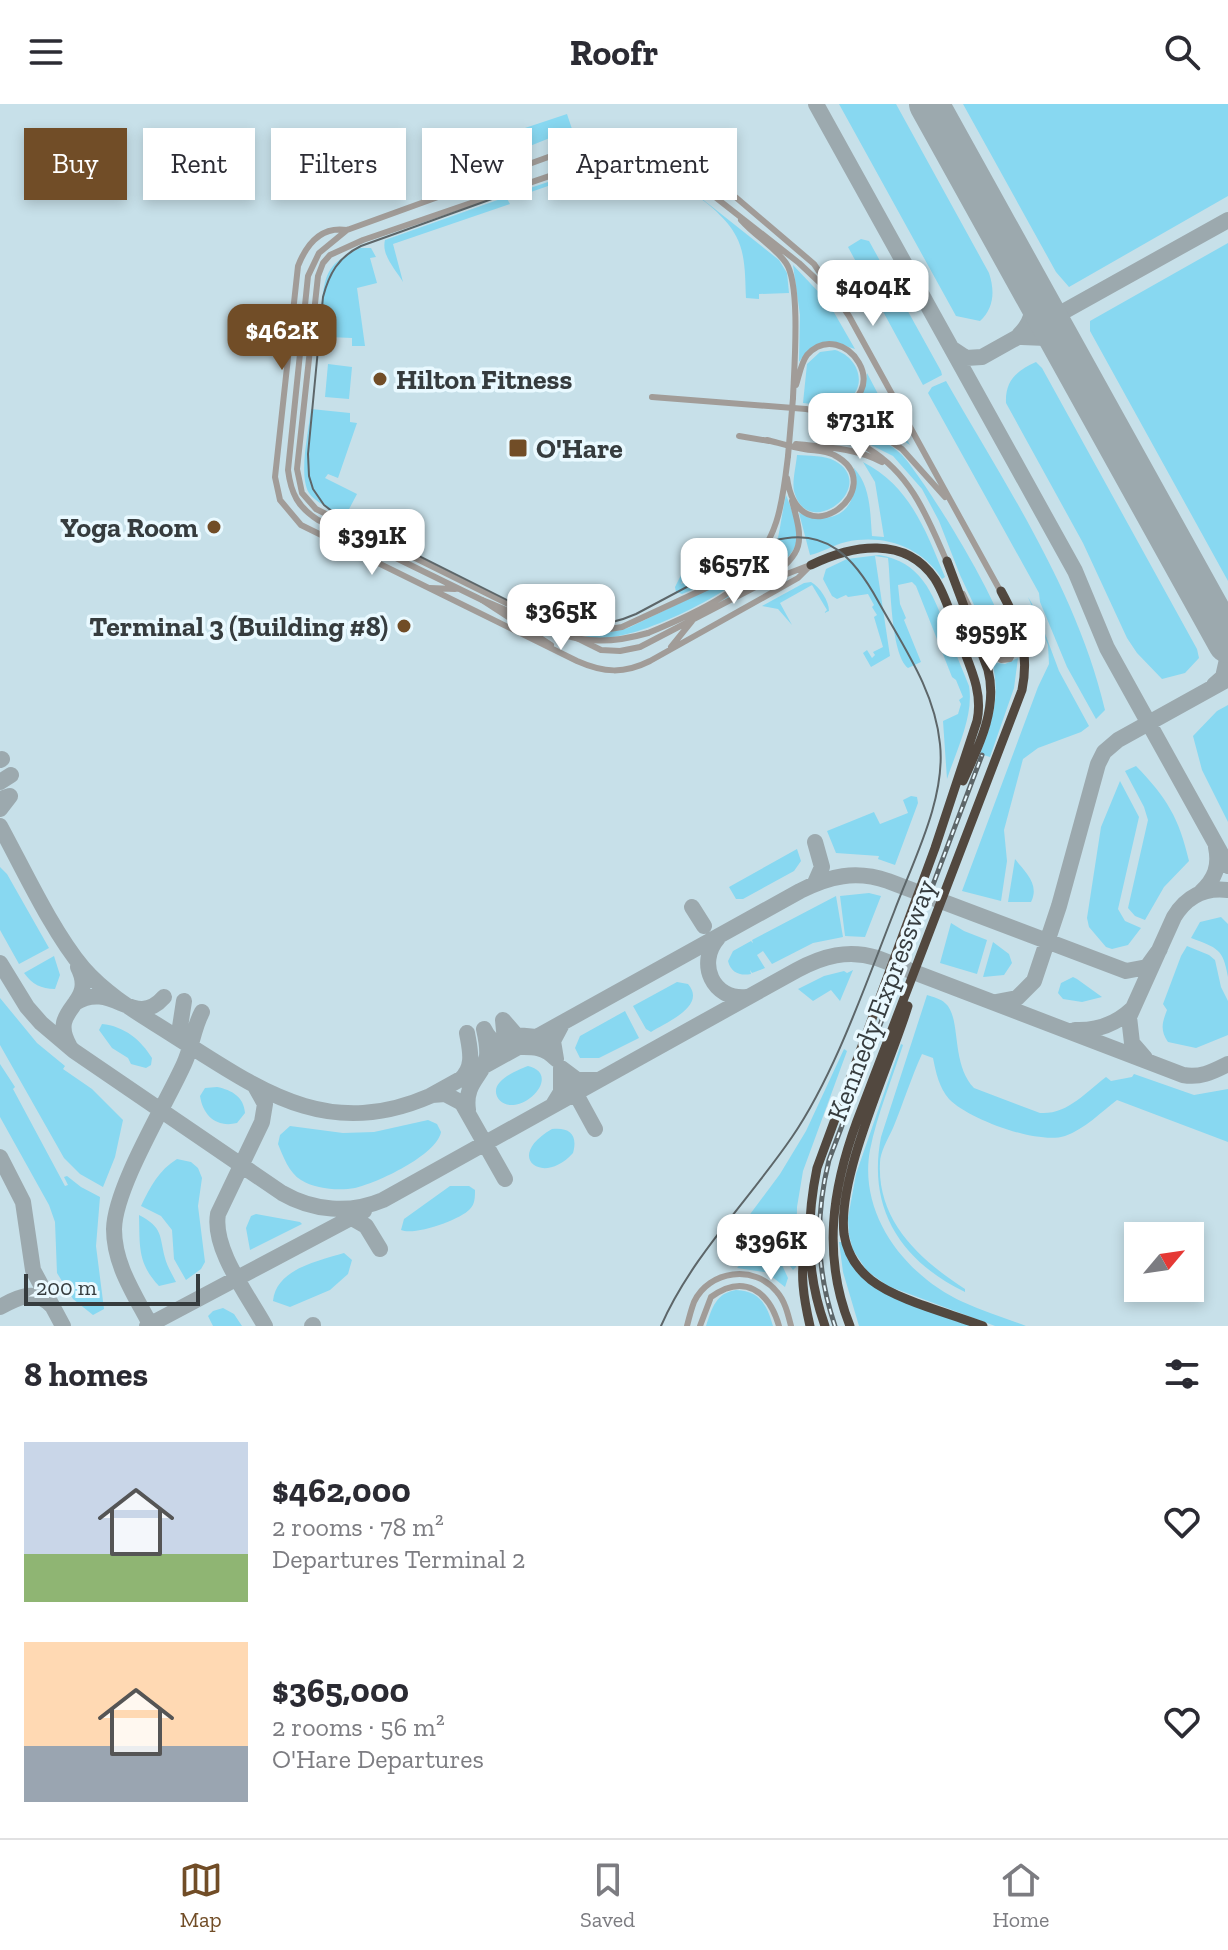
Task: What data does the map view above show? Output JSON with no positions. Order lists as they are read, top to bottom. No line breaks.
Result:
{"streets":{"highway":["Kennedy Expressway"]},"places":{"other":["Hilton Fitness","Yoga Room","Terminal 3 (Building #8)"],"transit":["O'Hare"]},"scale_bar":"200 m","north":"top right","page":{"header":"Roofr","chip":["Buy","Rent","Filters","New","Apartment"],"price":["$404K","$462K","$731K","$391K","$657K","$365K","$959K","$396K"],"scale":"200 m","heading":"8 homes","list":[{"name":"$462,000","note":"2 rooms · 78 m² · Departures Terminal 2"},{"name":"$365,000","note":"2 rooms · 56 m² · O'Hare Departures"}],"tabs":["Map","Saved","Home"]}}
